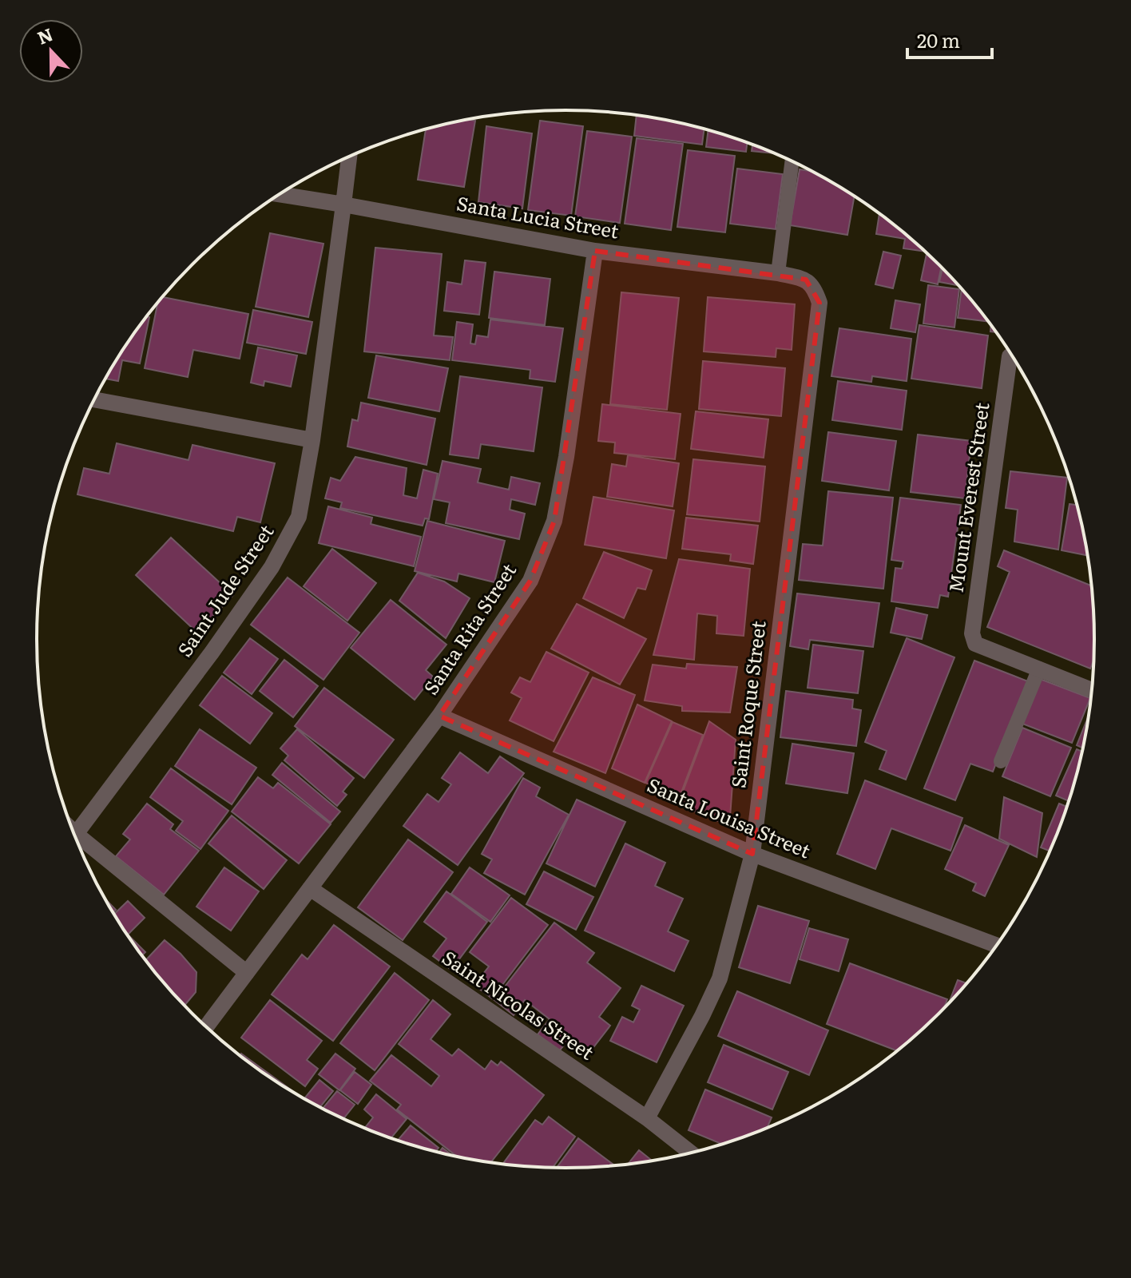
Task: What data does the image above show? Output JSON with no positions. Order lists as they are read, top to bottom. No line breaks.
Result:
{"streets":{"street":["Santa Lucia Street","Mount Everest Street","Saint Jude Street","Santa Rita Street","Saint Roque Street","Santa Louisa Street","Saint Nicolas Street"]},"crossings":[["Santa Lucia Street","Saint Jude Street"],["Santa Lucia Street","Santa Rita Street"],["Santa Lucia Street","Saint Roque Street"],["Santa Rita Street","Santa Louisa Street"],["Santa Rita Street","Saint Nicolas Street"],["Saint Roque Street","Santa Louisa Street"],["Saint Roque Street","Saint Nicolas Street"]],"scale_bar":"20 m","north":"top"}
